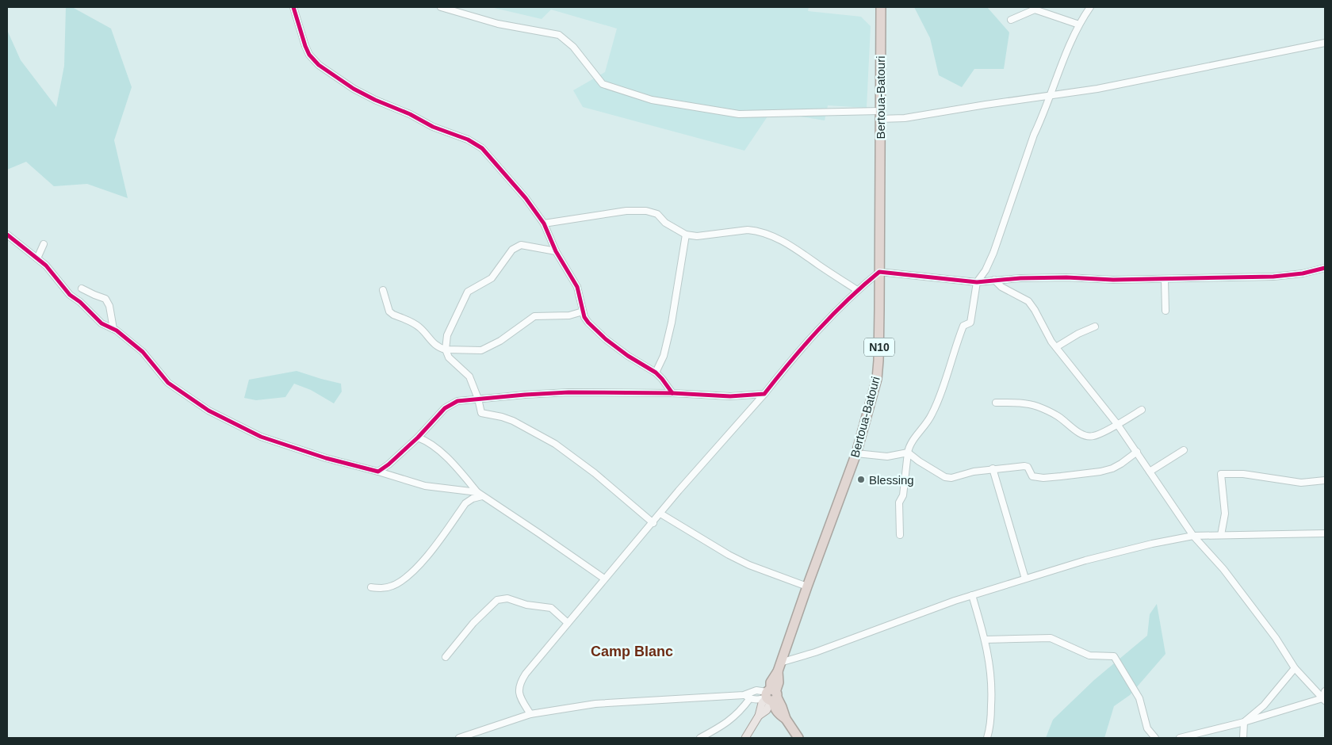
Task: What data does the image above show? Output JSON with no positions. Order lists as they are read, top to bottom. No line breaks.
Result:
{"streets":{"highway":["Bertoua-Batouri","N10"]},"districts":["Camp Blanc"],"places":["Blessing"]}
